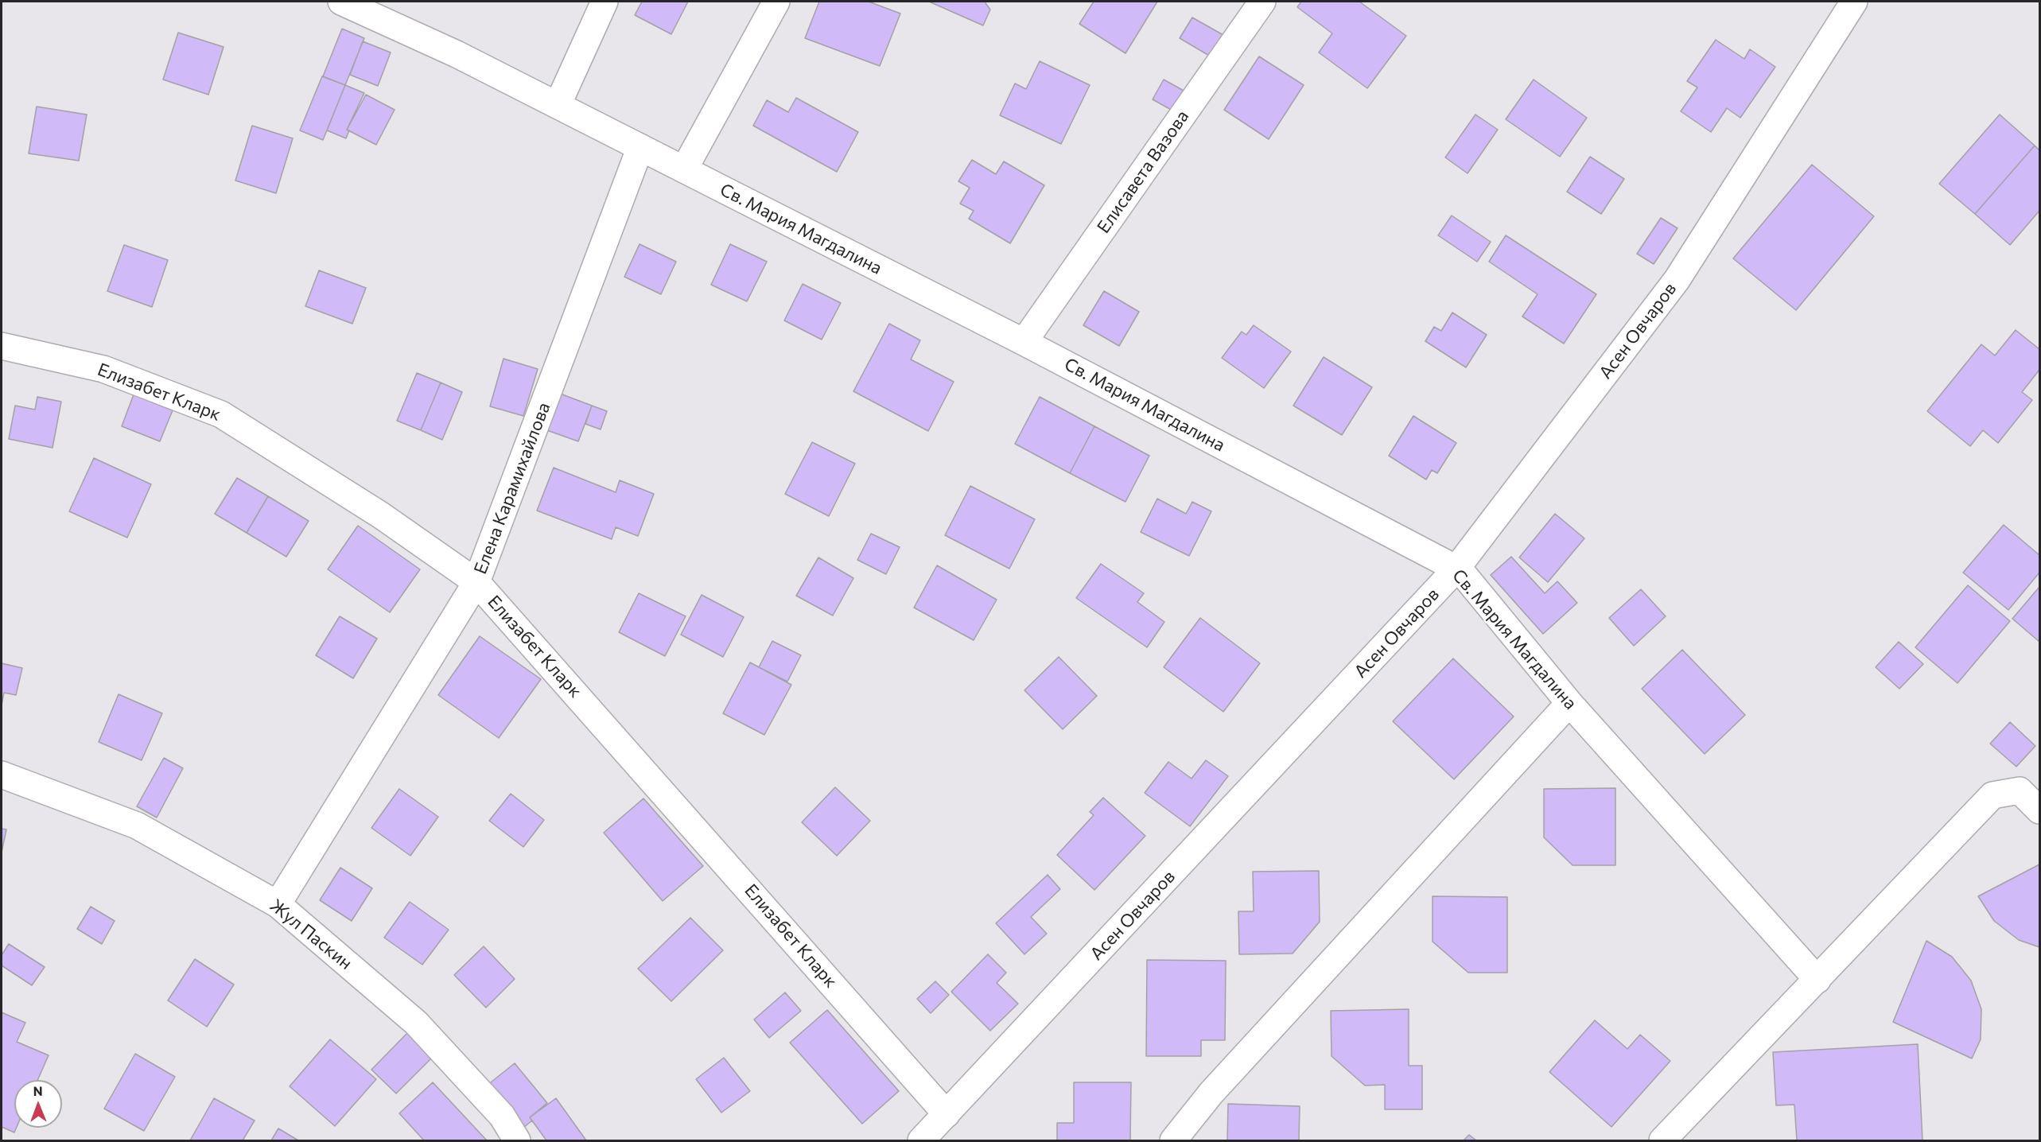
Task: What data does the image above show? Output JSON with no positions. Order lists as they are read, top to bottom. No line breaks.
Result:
{"streets":{"street":["Елисавета Вазова","Св. Мария Магдалина","Асен Овчаров","Елизабет Кларк","Елена Карамихайлова","Жул Паскин"]},"crossings":[["Елисавета Вазова","Св. Мария Магдалина"],["Св. Мария Магдалина","Асен Овчаров"],["Св. Мария Магдалина","Елена Карамихайлова"],["Асен Овчаров","Елизабет Кларк"],["Елизабет Кларк","Елена Карамихайлова"],["Елена Карамихайлова","Жул Паскин"]],"north":"top"}
